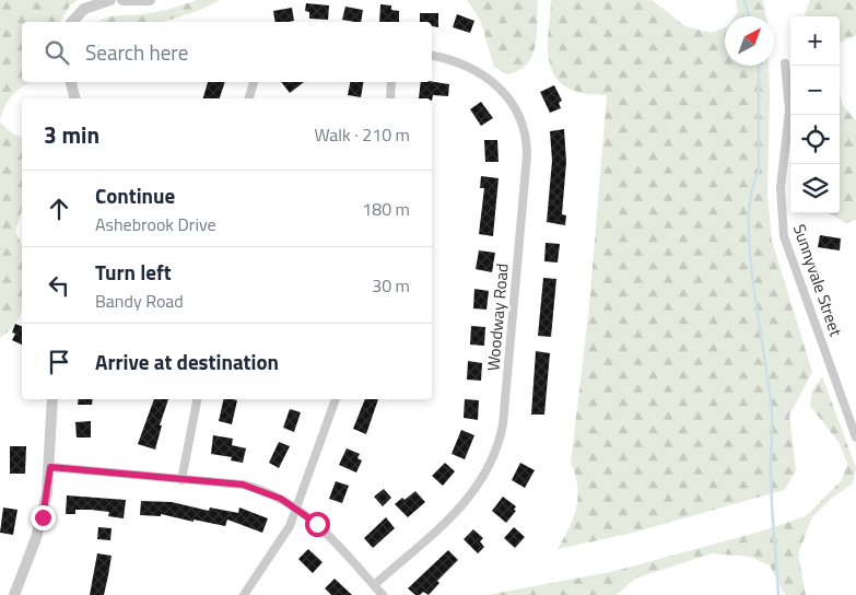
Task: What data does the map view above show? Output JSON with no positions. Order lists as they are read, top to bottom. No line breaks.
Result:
{"streets":{"street":["Sunnyvale Street","Woodway Road"]},"north":"top right","page":{"map_buttons":["+","−"],"search":"Search here","heading":["3 min","Walk · 210 m"],"list":[["Continue","Ashebrook Drive","180 m"],["Turn left","Bandy Road","30 m"],"Arrive at destination"]}}
